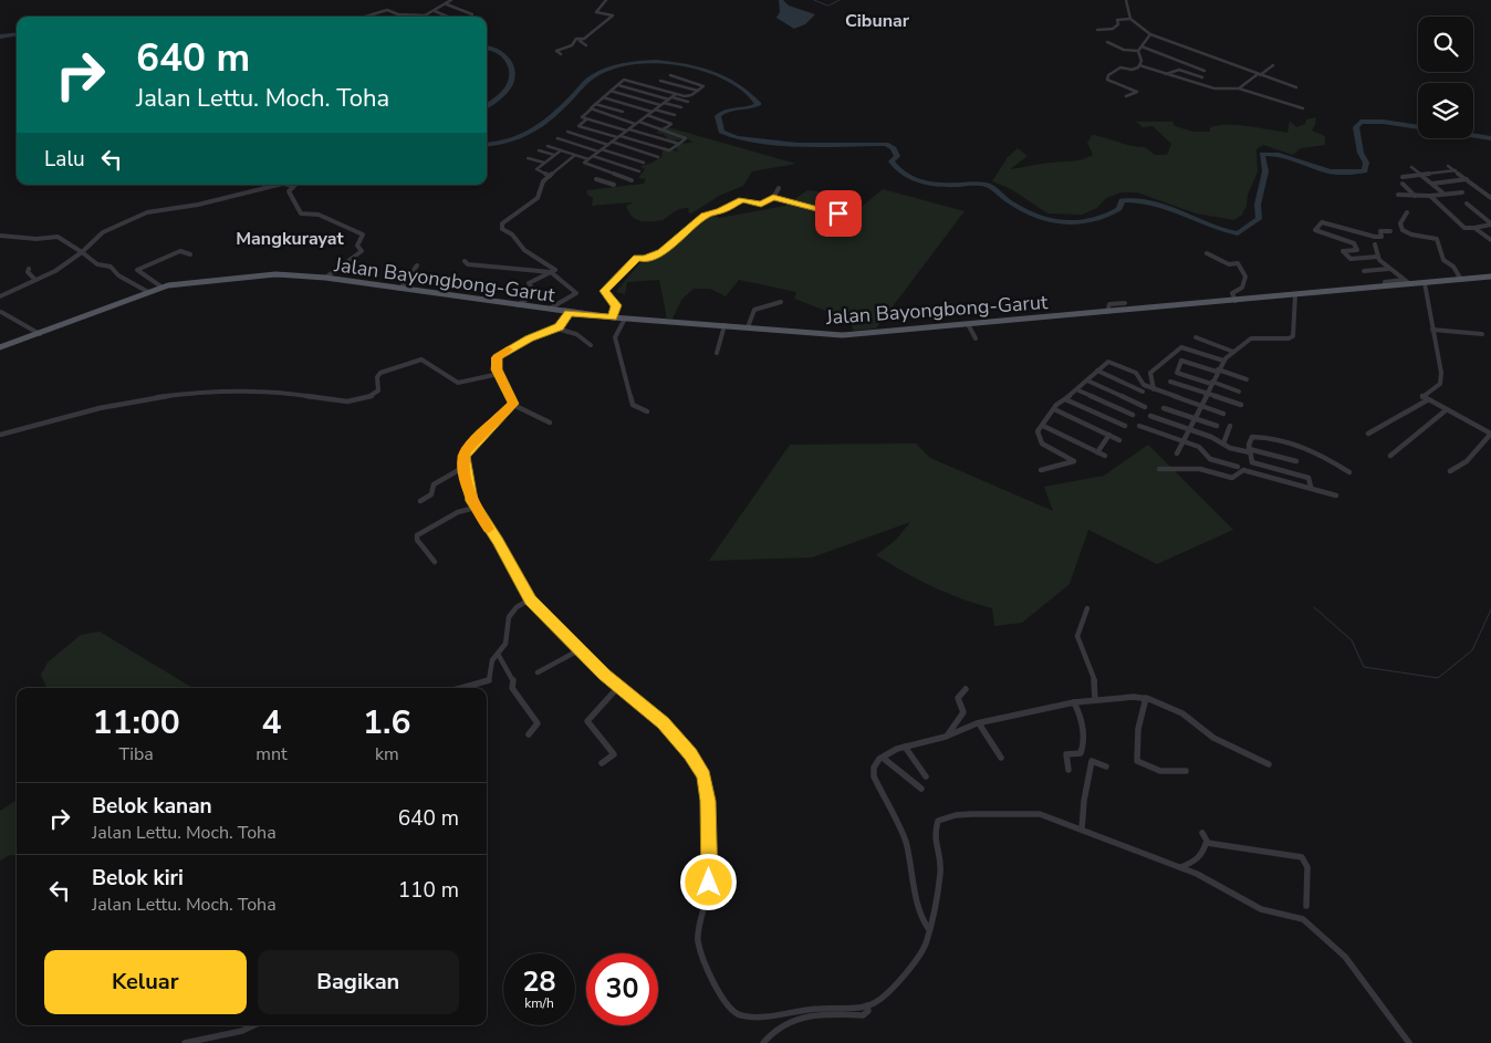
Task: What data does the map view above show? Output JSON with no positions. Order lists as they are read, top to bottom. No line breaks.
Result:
{"streets":{"main road":["Jalan Bayongbong-Garut"]},"districts":["Cibunar","Mangkurayat"],"page":{"turn":["640 m","Jalan Lettu. Moch. Toha"],"then":"Lalu","eta":["11:00","Tiba","4","mnt","1.6","km"],"list":[{"name":"Belok kanan","note":"Jalan Lettu. Moch. Toha","value":"640 m"},{"name":"Belok kiri","note":"Jalan Lettu. Moch. Toha","value":"110 m"}],"buttons":["Keluar","Bagikan"],"speed":"28 km/h","limit":"30"}}
